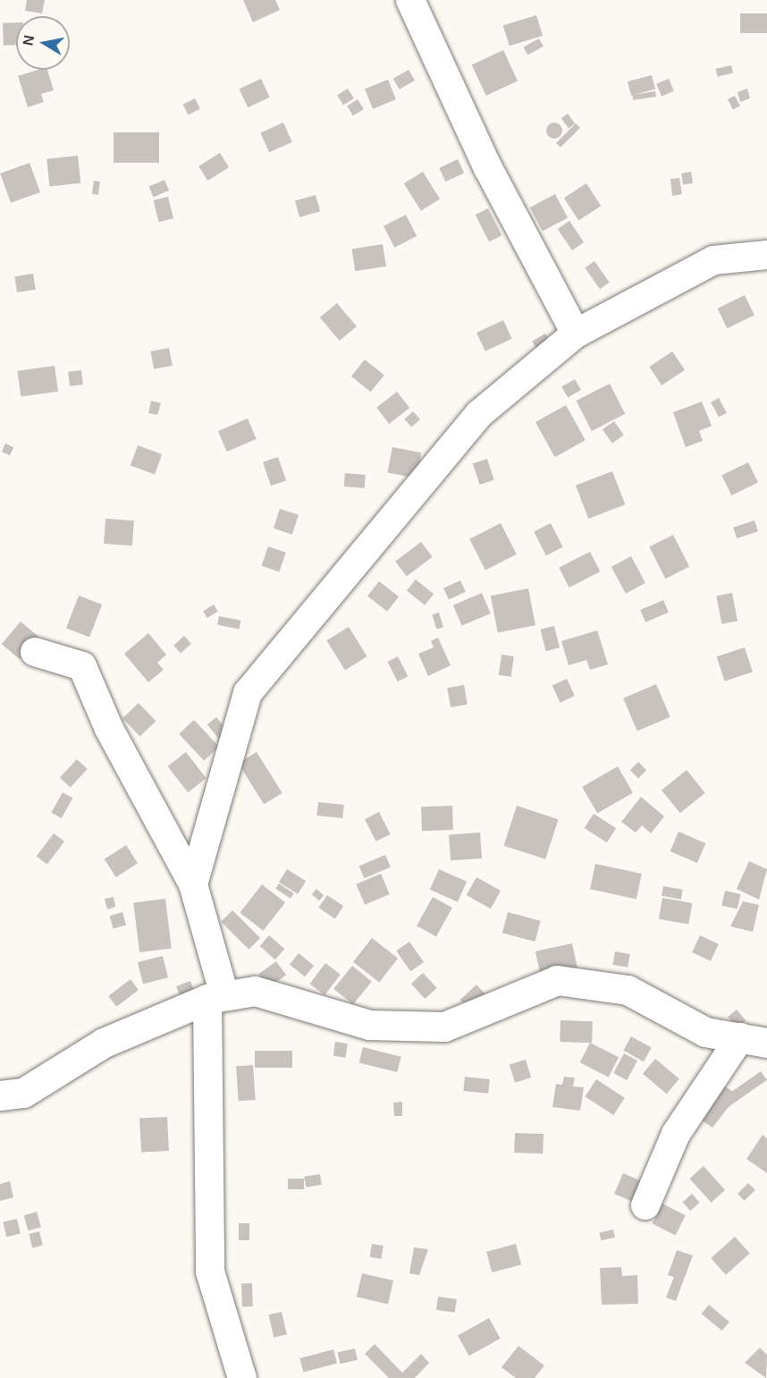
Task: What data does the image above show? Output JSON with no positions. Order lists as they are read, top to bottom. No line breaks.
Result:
{"north":"left"}
